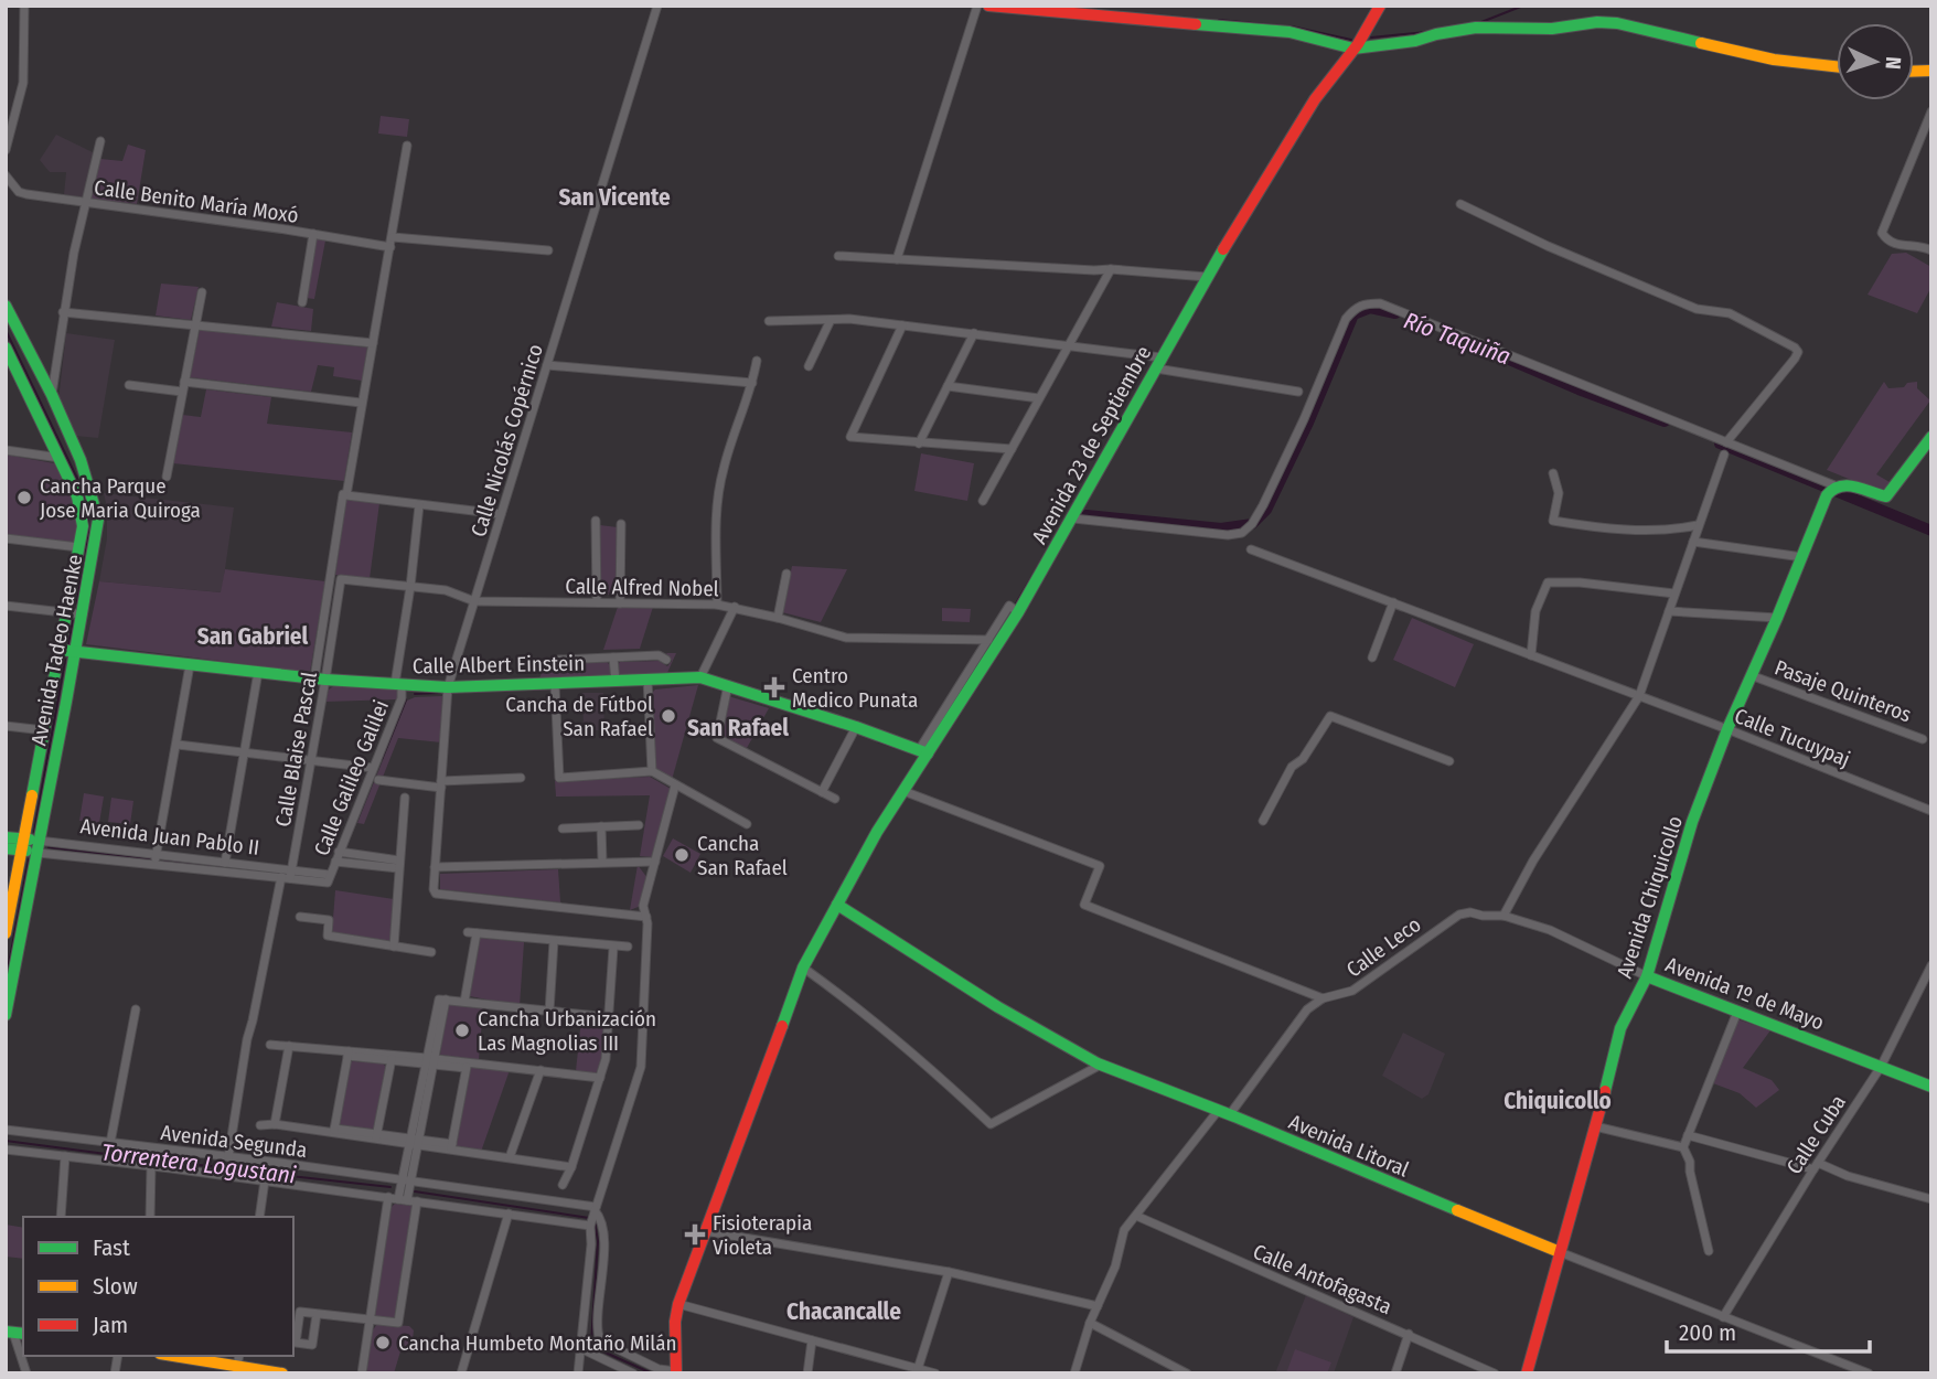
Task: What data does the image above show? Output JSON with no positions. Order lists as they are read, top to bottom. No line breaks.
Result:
{"streets":{"main road":["Avenida 23 de Septiembre","Avenida Tadeo Haenke","Calle Albert Einstein","Avenida Juan Pablo II","Avenida Chiquicollo","Avenida 1º de Mayo","Avenida Litoral"],"street":["Calle Benito María Moxó","Calle Nicolás Copérnico","Calle Alfred Nobel","Pasaje Quinteros","Calle Tucuypaj","Calle Blaise Pascal","Calle Galileo Galilei","Calle Leco","Calle Cuba","Avenida Segunda","Calle Antofagasta"]},"crossings":[["Calle Benito María Moxó","Calle Blaise Pascal"],["Calle Nicolás Copérnico","Calle Alfred Nobel"],["Calle Nicolás Copérnico","Calle Albert Einstein"],["Avenida 23 de Septiembre","Calle Albert Einstein"],["Avenida 23 de Septiembre","Avenida Litoral"],["Calle Alfred Nobel","Calle Blaise Pascal"],["Calle Alfred Nobel","Calle Galileo Galilei"],["Avenida Tadeo Haenke","Calle Albert Einstein"],["Avenida Tadeo Haenke","Avenida Juan Pablo II"],["Calle Albert Einstein","Calle Blaise Pascal"],["Calle Albert Einstein","Calle Galileo Galilei"],["Pasaje Quinteros","Avenida Chiquicollo"],["Calle Tucuypaj","Avenida Chiquicollo"],["Calle Blaise Pascal","Avenida Juan Pablo II"],["Calle Blaise Pascal","Avenida Segunda"],["Calle Galileo Galilei","Avenida Juan Pablo II"],["Avenida Chiquicollo","Avenida 1º de Mayo"],["Avenida Chiquicollo","Avenida Litoral"],["Calle Leco","Avenida 1º de Mayo"],["Calle Leco","Avenida Litoral"],["Calle Leco","Calle Antofagasta"],["Avenida 1º de Mayo","Calle Cuba"],["Calle Cuba","Avenida Litoral"]],"districts":["San Vicente","San Gabriel","San Rafael","Chiquicollo","Chacancalle"],"water":["Río Taquiña","Torrentera Logustani"],"places":{"other":["Cancha Parque Jose Maria Quiroga","Cancha de Fútbol San Rafael","Cancha San Rafael","Cancha Urbanización Las Magnolias III","Cancha Humbeto Montaño Milán"],"health":["Centro Medico Punata","Fisioterapia Violeta"]},"legend":["Fast","Slow","Jam"],"scale_bar":"200 m","north":"right"}
